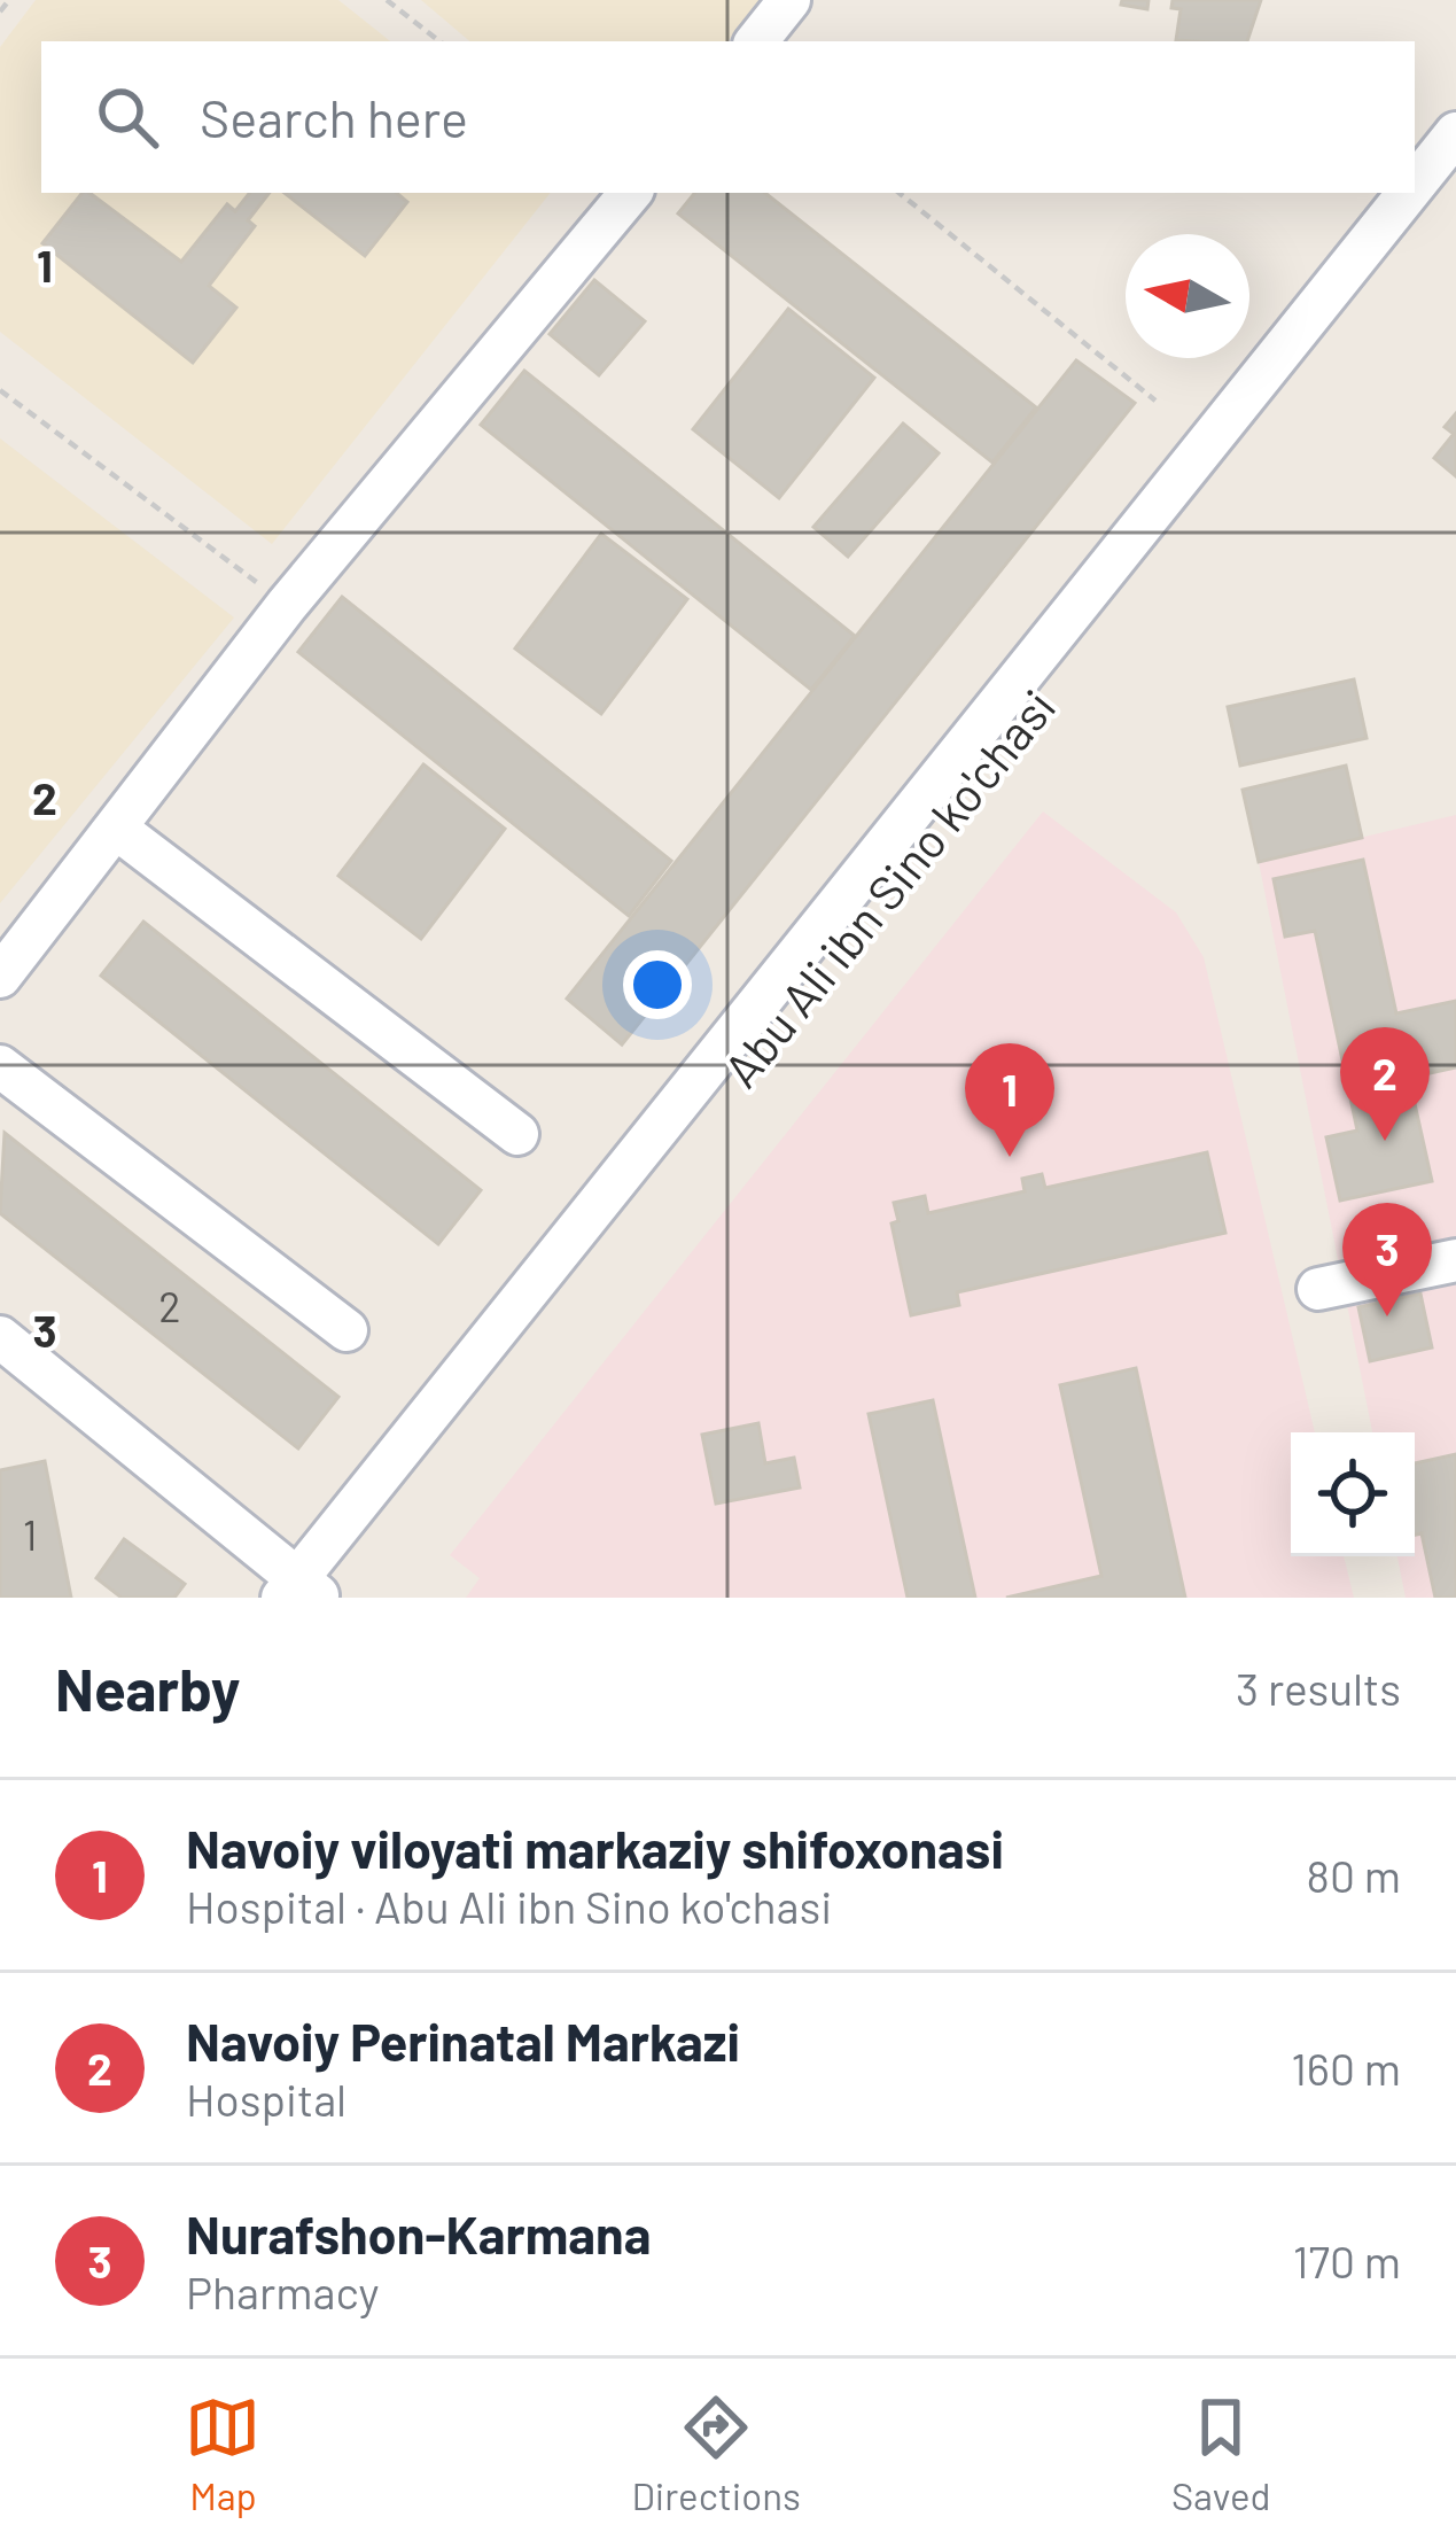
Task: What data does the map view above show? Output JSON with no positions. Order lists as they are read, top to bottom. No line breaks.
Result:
{"streets":{"street":["Abu Ali ibn Sino ko'chasi"]},"house_numbers":["2","1"],"north":"left","page":{"search":"Search here","pins":["2","1","3"],"heading":["Nearby","3 results"],"list":[{"mark":"1","name":"Navoiy viloyati markaziy shifoxonasi","note":"Hospital · Abu Ali ibn Sino ko'chasi","value":"80 m"},{"mark":"2","name":"Navoiy Perinatal Markazi","note":"Hospital","value":"160 m"},{"mark":"3","name":"Nurafshon-Karmana","note":"Pharmacy","value":"170 m"}],"nav":["Map","Directions","Saved"]},"grid":{"rows":["1","2","3"]}}
